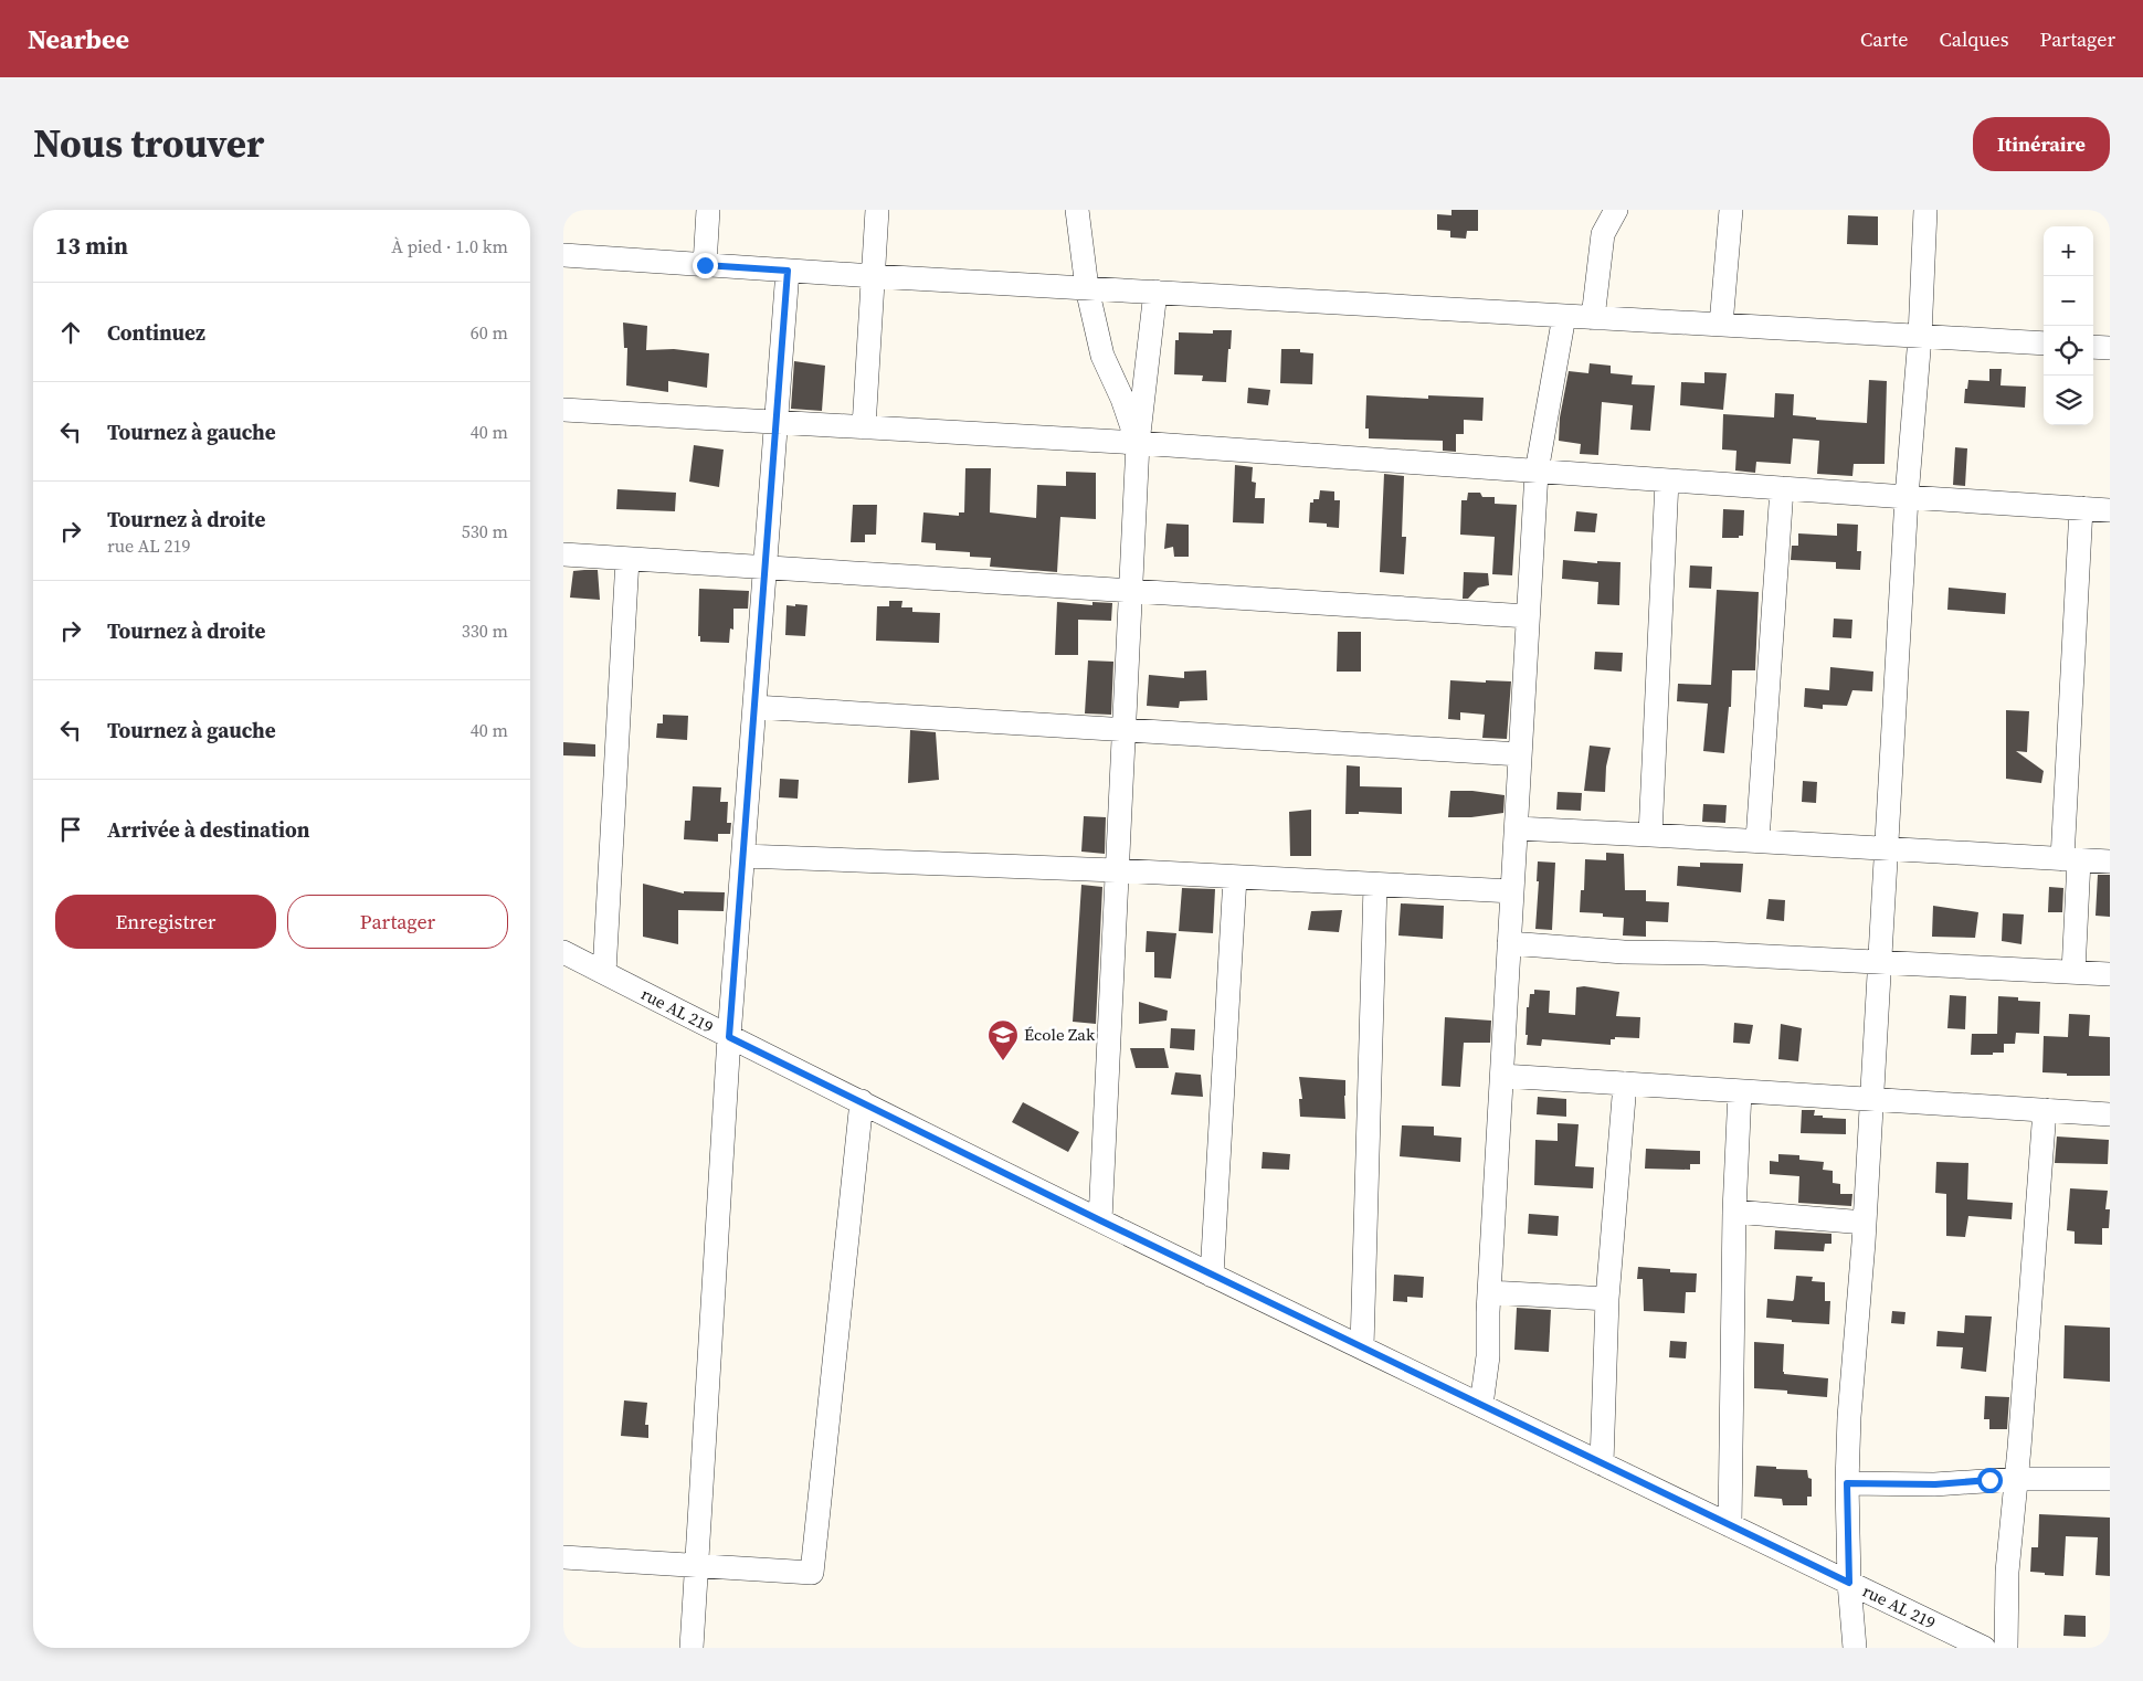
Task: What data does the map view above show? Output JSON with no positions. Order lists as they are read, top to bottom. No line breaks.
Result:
{"streets":{"street":["rue AL 219"]},"places":{"school or university":["École Zak"]},"page":{"header":"Nearbee","nav":["Carte","Calques","Partager"],"title":"Nous trouver","buttons":["Itinéraire",["Enregistrer","Partager"]],"heading":["13 min","À pied · 1.0 km"],"map_buttons":["+","−"],"list":[["Continuez","60 m"],["Tournez à gauche","40 m"],["Tournez à droite","rue AL 219","530 m"],["Tournez à droite","330 m"],["Tournez à gauche","40 m"],"Arrivée à destination"]}}
